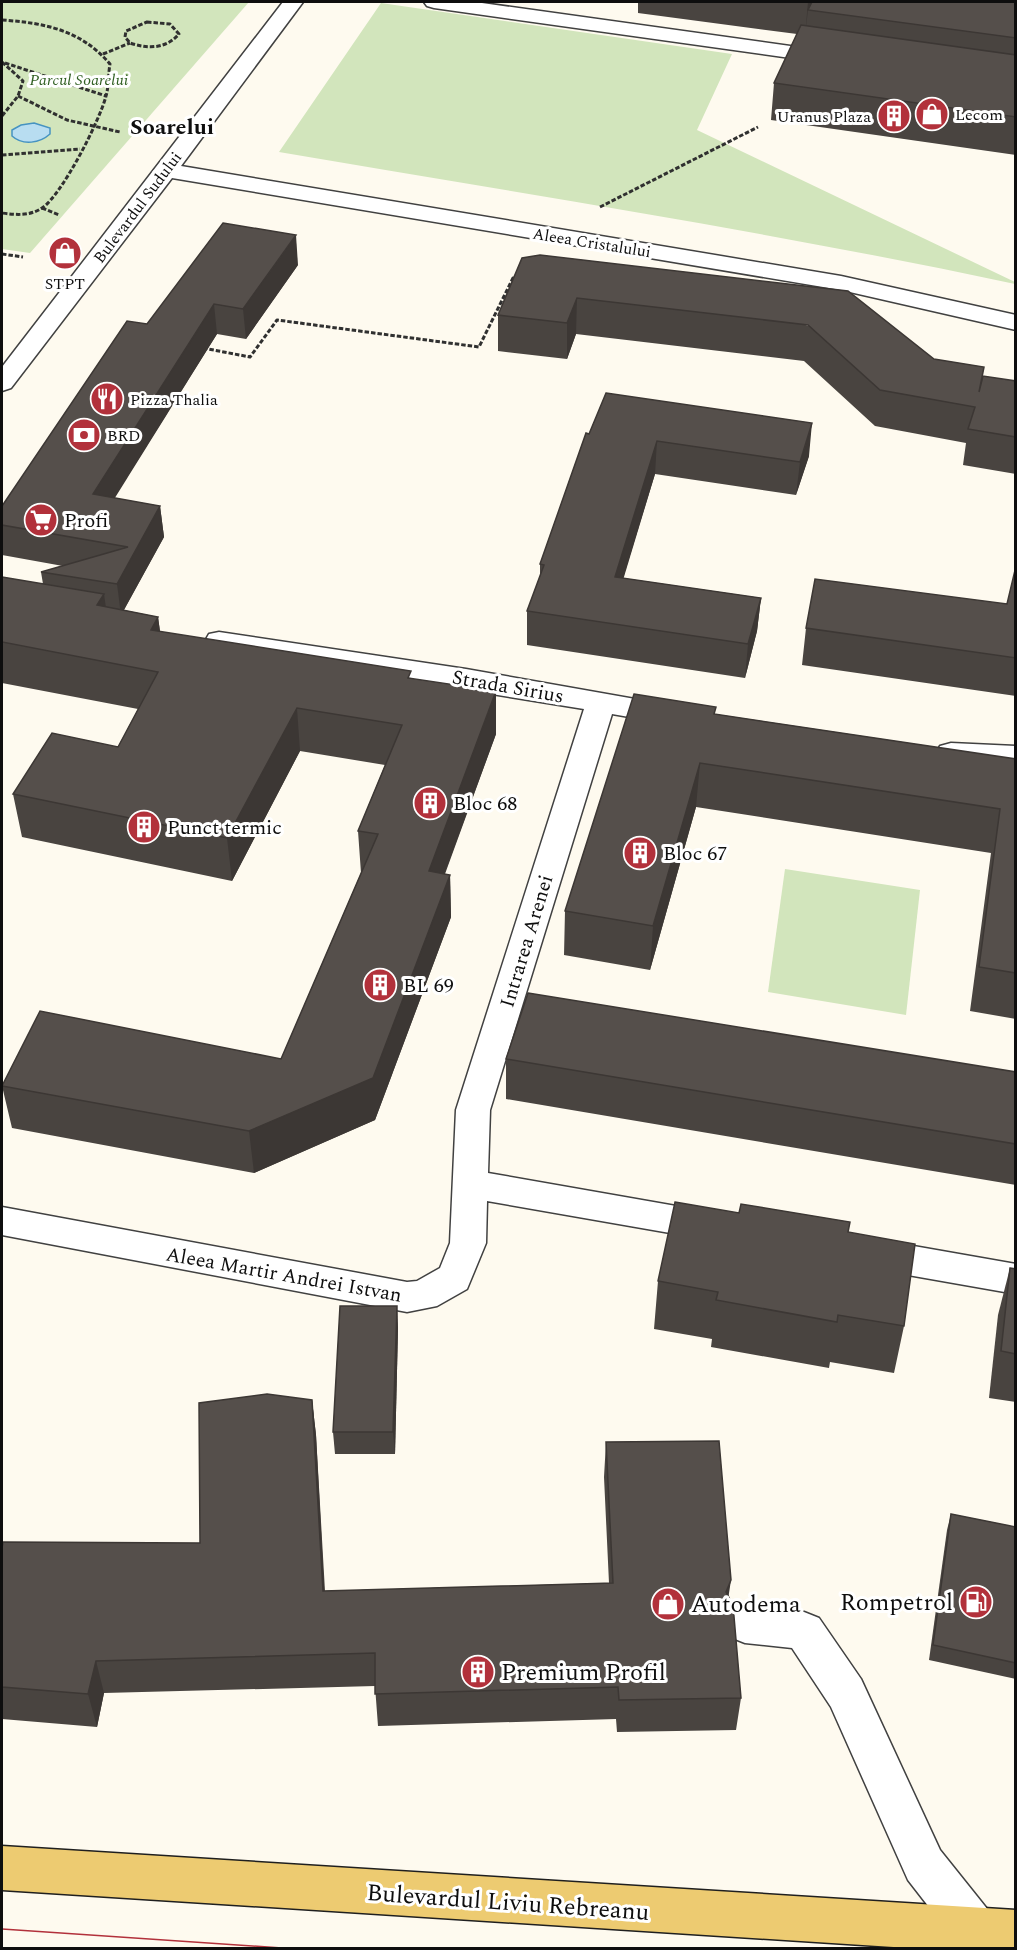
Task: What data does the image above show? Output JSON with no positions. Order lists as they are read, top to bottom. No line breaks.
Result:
{"streets":{"main road":["Bulevardul Liviu Rebreanu"],"street":["Bulevardul Sudului","Aleea Cristalului","Strada Sirius","Intrarea Arenei","Aleea Martir Andrei Istvan"]},"crossings":[["Bulevardul Sudului","Aleea Cristalului"],["Strada Sirius","Intrarea Arenei"],["Intrarea Arenei","Aleea Martir Andrei Istvan"]],"districts":["Soarelui"],"parks":["Parcul Soarelui"],"places":{"shop":["Lecom","STPT","Autodema"],"building":["Uranus Plaza","Bloc 68","Punct termic","Bloc 67","BL 69","Premium Profil"],"restaurant":["Pizza Thalia"],"bank":["BRD"],"supermarket":["Profi"],"fuel station":["Rompetrol"]}}
